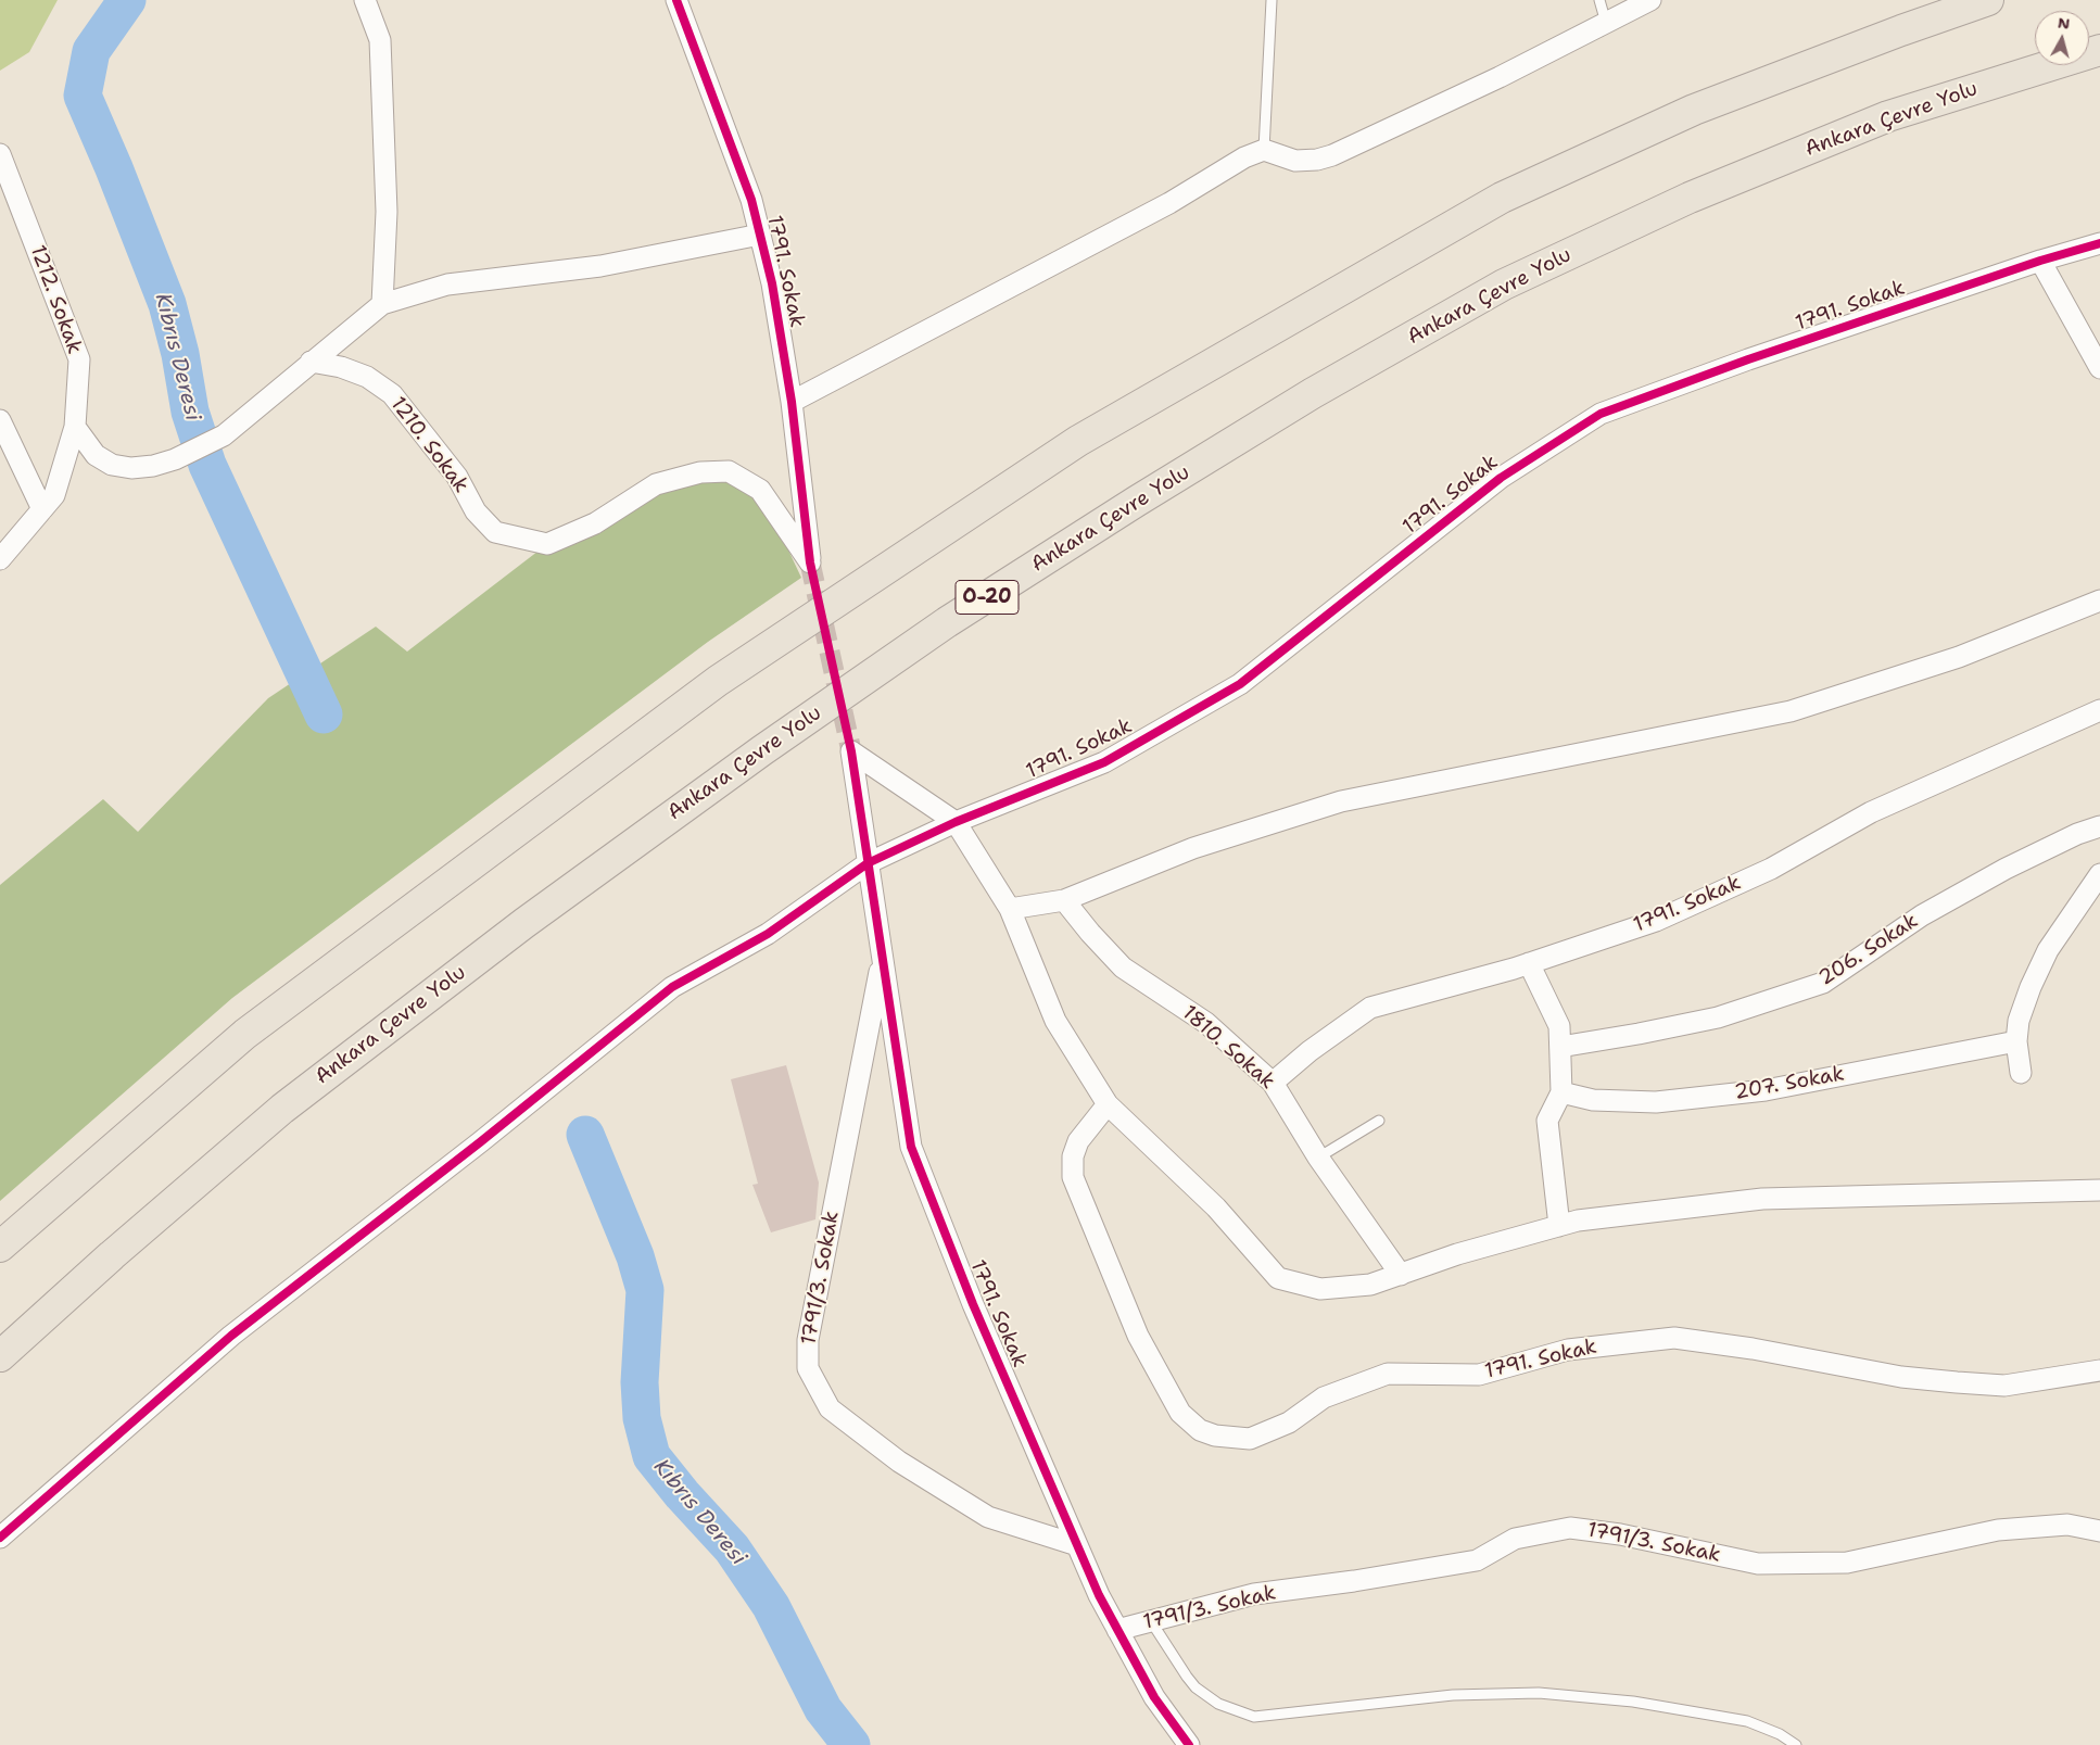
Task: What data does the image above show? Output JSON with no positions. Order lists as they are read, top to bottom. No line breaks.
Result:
{"streets":{"highway":["Ankara Çevre Yolu","O-20"],"street":["1791. Sokak","1212. Sokak","1210. Sokak","206. Sokak","1810. Sokak","207. Sokak","1791/3. Sokak"]},"crossings":[["1791. Sokak","1210. Sokak"],["1791. Sokak","1810. Sokak"],["1791. Sokak","1791/3. Sokak"]],"water":["Kıbrıs Deresi"],"north":"top"}
